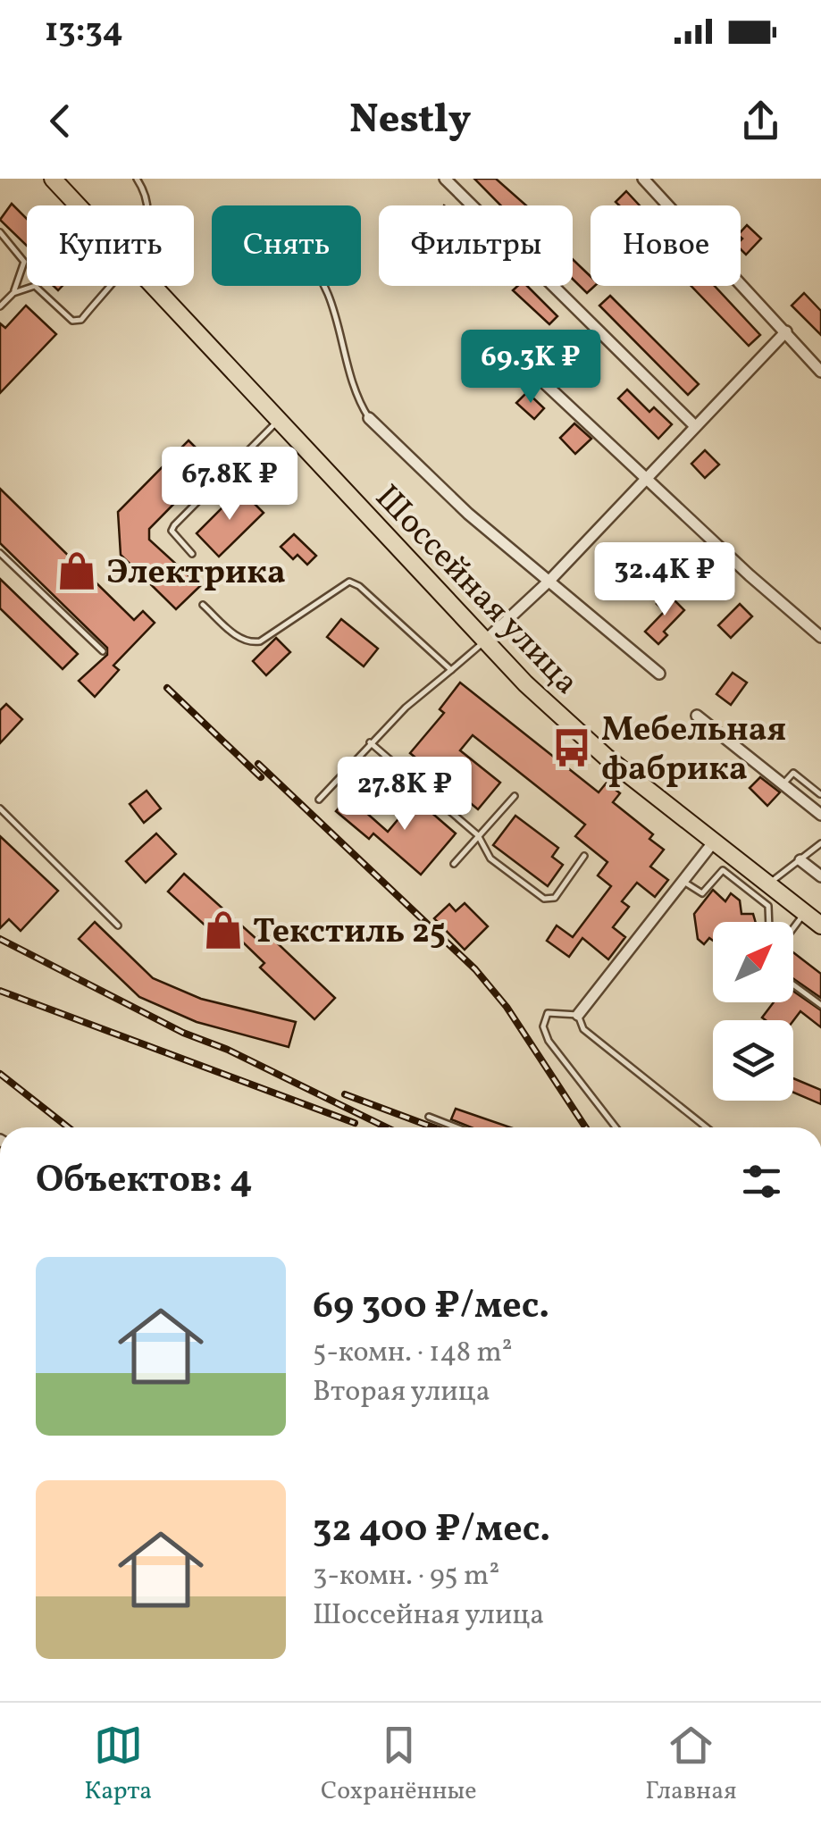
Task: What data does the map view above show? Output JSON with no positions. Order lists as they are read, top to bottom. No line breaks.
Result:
{"streets":{"main road":["Шоссейная улица"]},"places":{"shop":["Электрика","Текстиль 25"],"bus stop":["Мебельная фабрика"]},"north":"top right","page":{"status":"13:34","header":"Nestly","chip":["Купить","Снять","Фильтры","Новое"],"price":["69.3K ₽","67.8K ₽","32.4K ₽","27.8K ₽"],"heading":"Объектов: 4","list":[{"name":"69 300 ₽/мес.","note":"5-комн. · 148 m² · Вторая улица"},{"name":"32 400 ₽/мес.","note":"3-комн. · 95 m² · Шоссейная улица"}],"tabs":["Карта","Сохранённые","Главная"]}}
